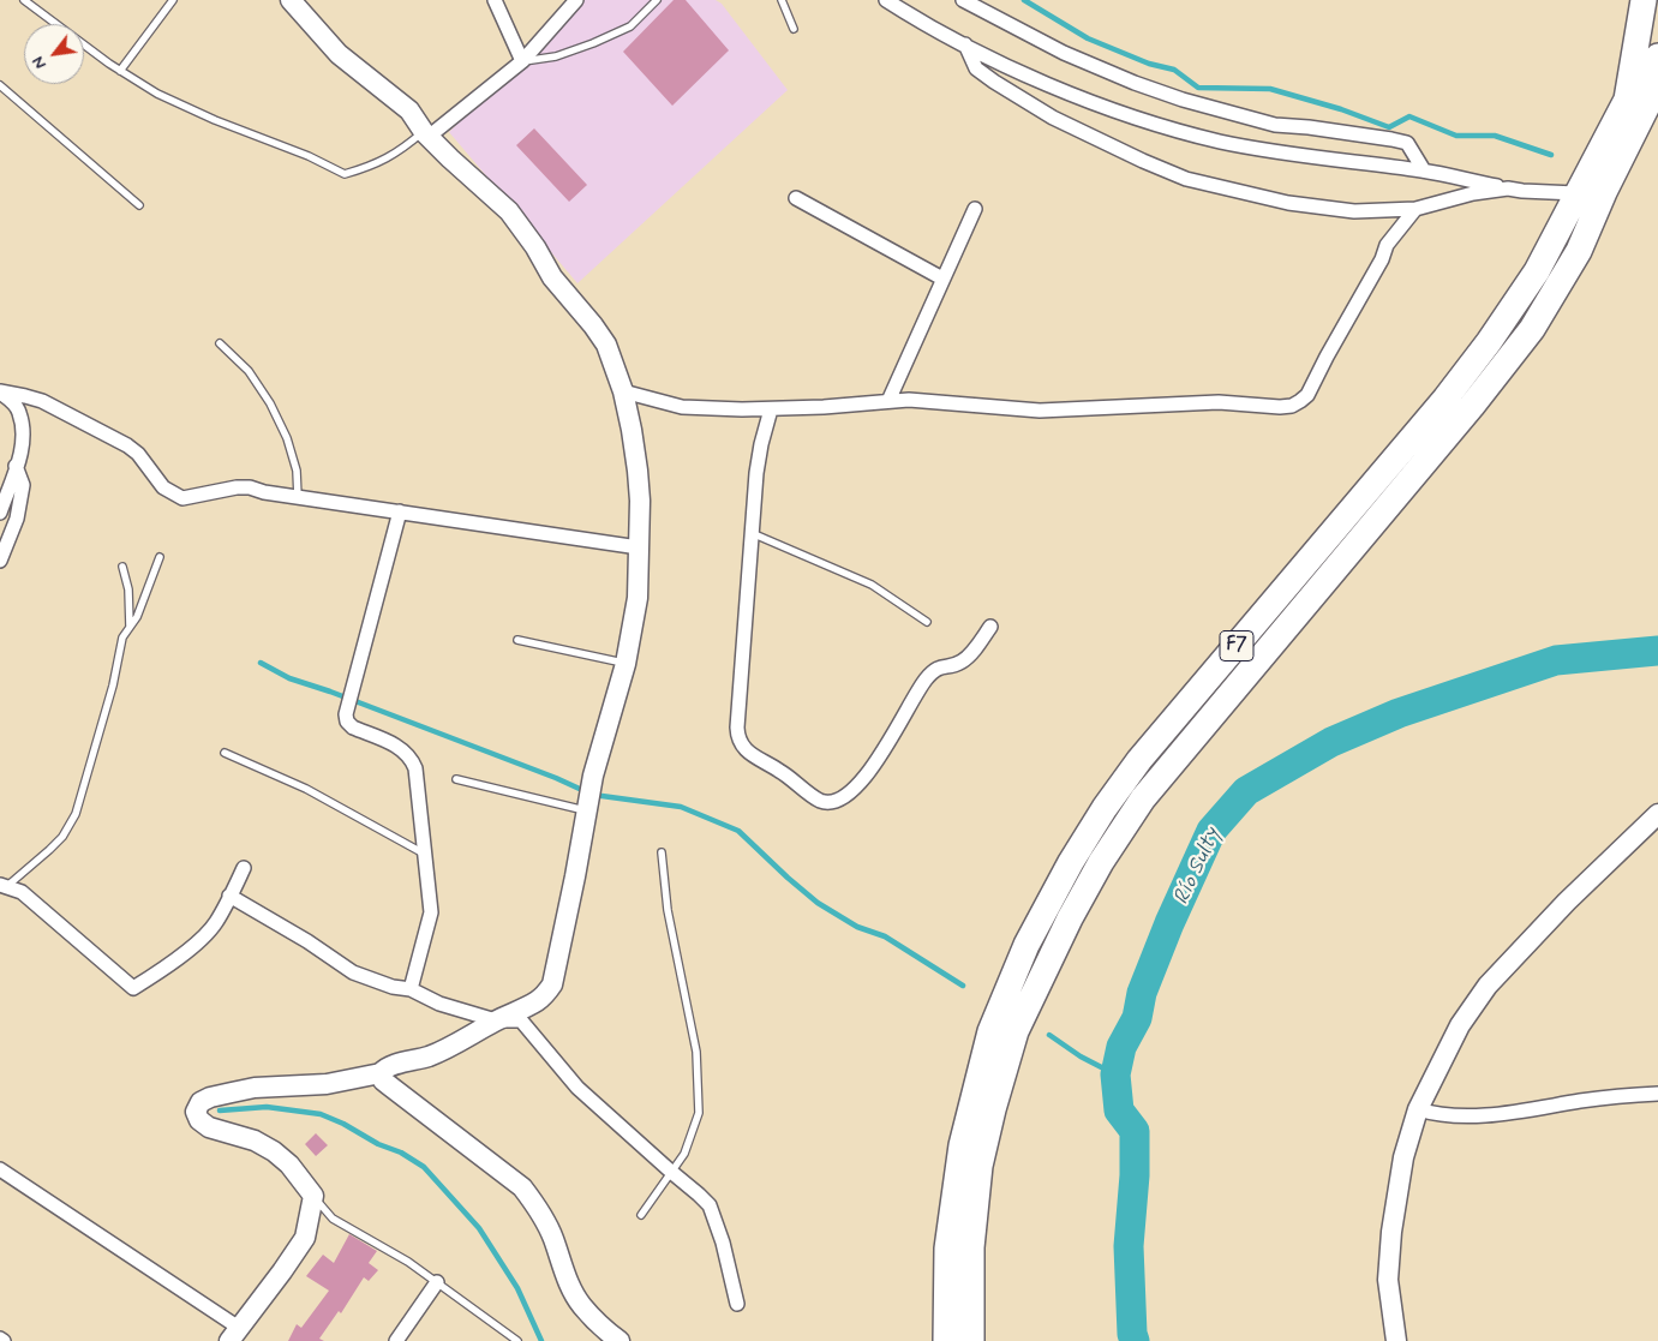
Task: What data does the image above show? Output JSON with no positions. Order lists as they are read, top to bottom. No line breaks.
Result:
{"streets":{"highway":["F7"]},"water":["Río Sulty"],"north":"bottom left"}
